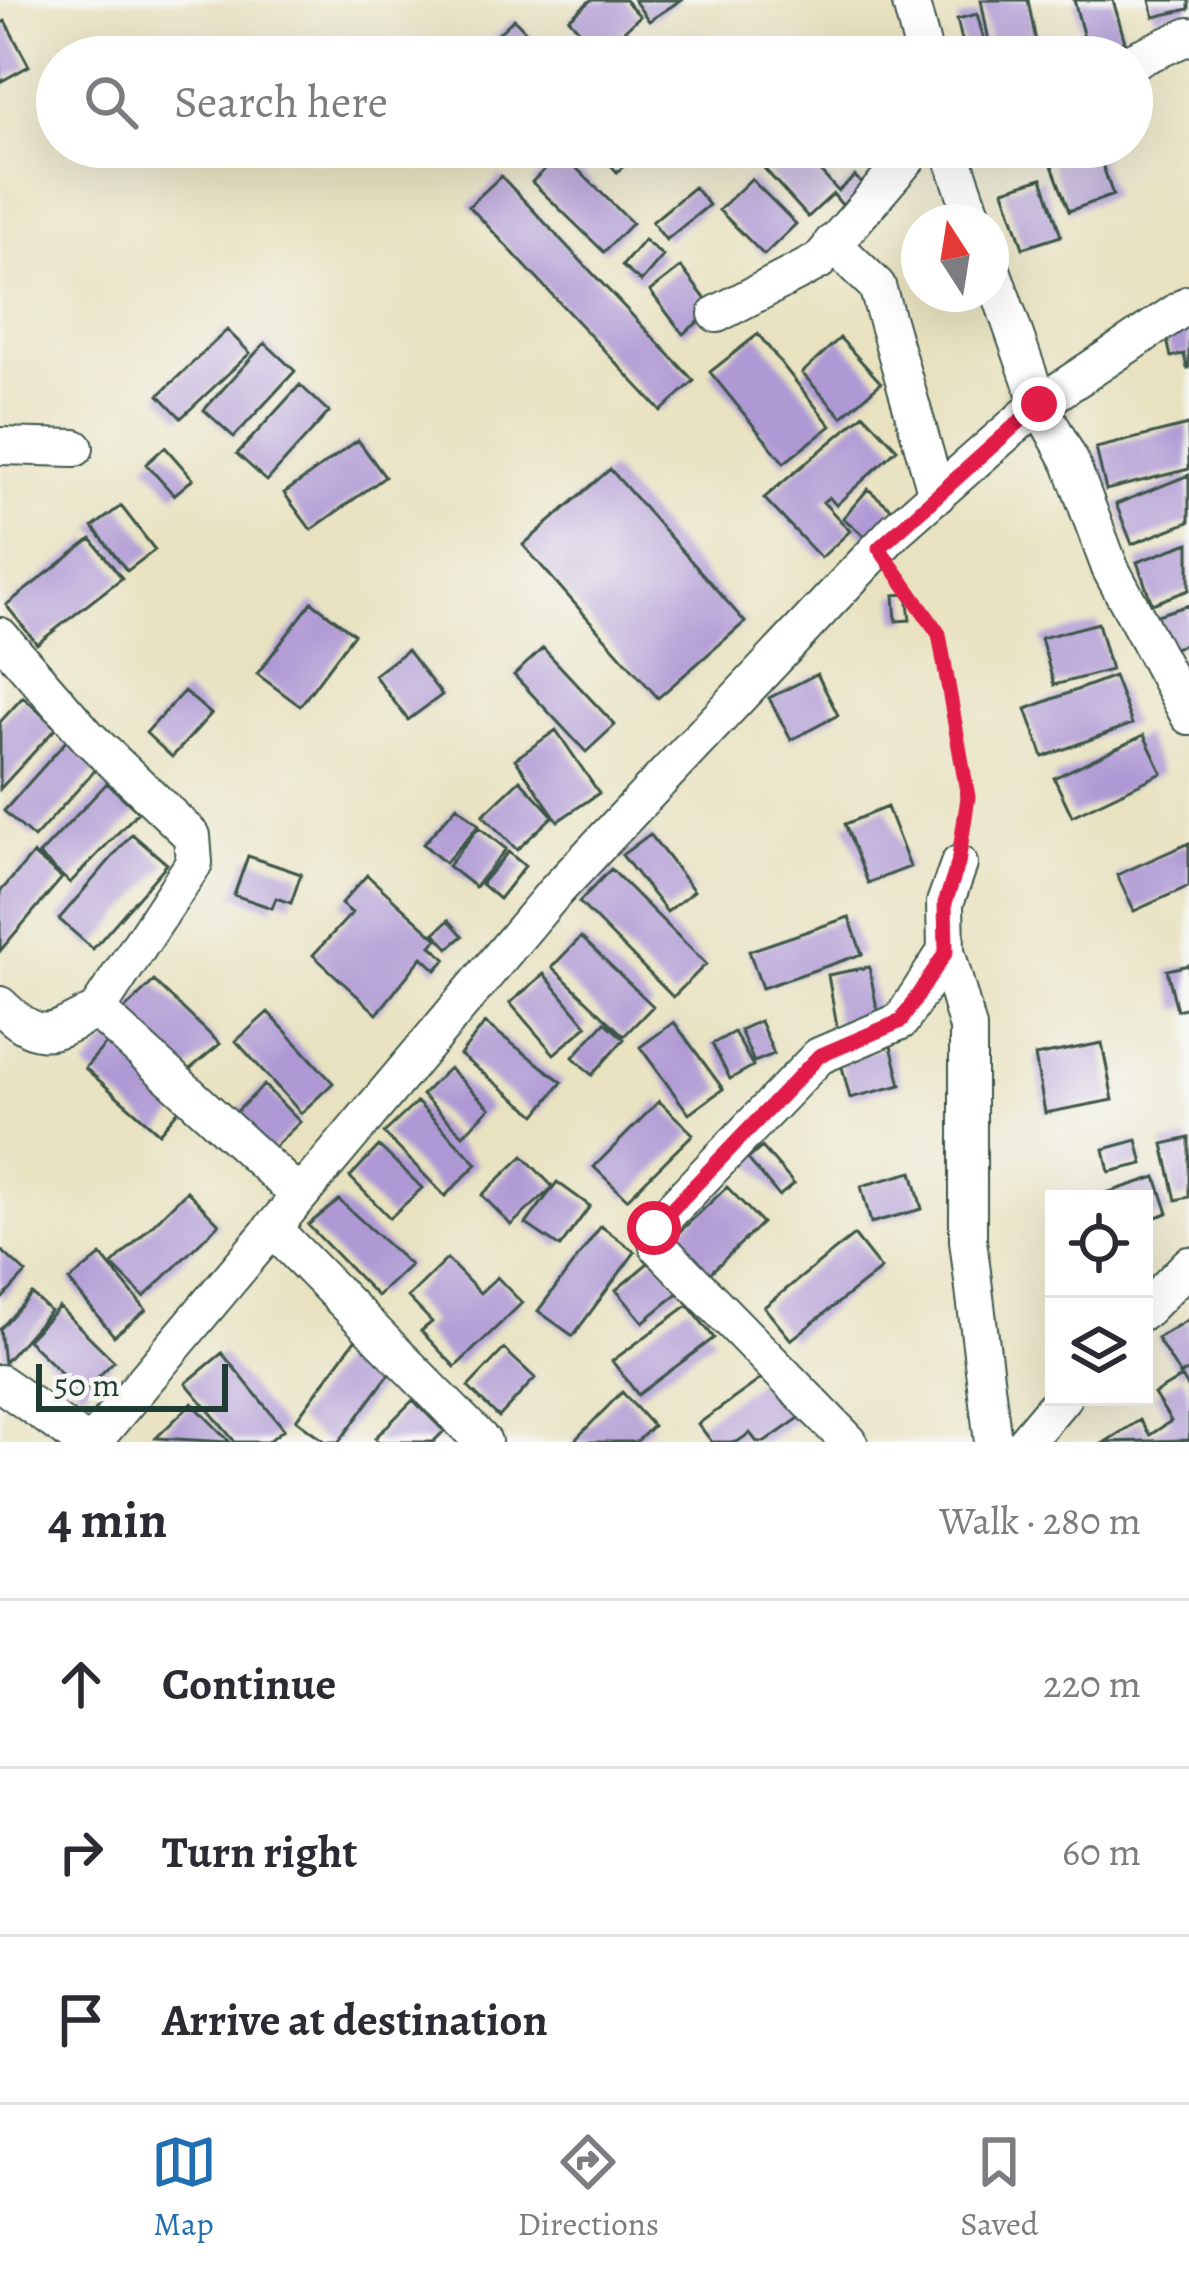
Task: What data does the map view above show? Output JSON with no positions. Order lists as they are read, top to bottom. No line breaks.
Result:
{"scale_bar":"50 m","north":"top","page":{"search":"Search here","scale":"50 m","heading":["4 min","Walk · 280 m"],"list":[["Continue","220 m"],["Turn right","60 m"],"Arrive at destination"],"nav":["Map","Directions","Saved"]}}
